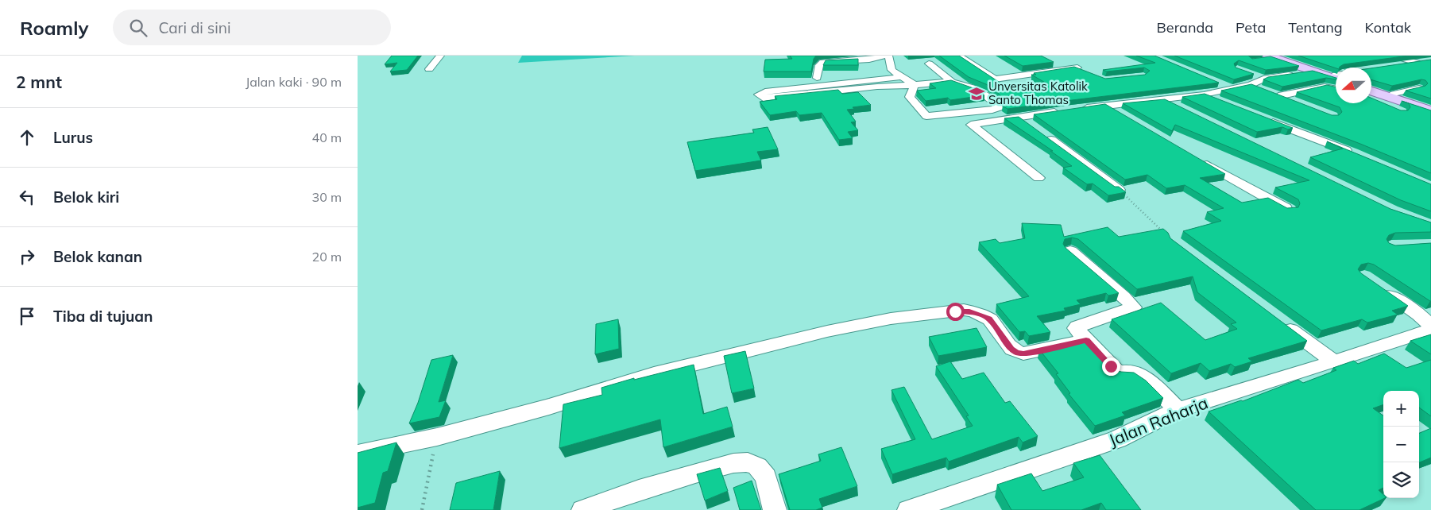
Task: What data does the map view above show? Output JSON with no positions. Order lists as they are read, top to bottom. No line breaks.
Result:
{"streets":{"street":["Jalan Raharja"]},"places":{"school or university":["Unversitas Katolik Santo Thomas"]},"north":"left","page":{"header":"Roamly","search":"Cari di sini","nav":["Beranda","Peta","Tentang","Kontak"],"heading":["2 mnt","Jalan kaki · 90 m"],"list":[["Lurus","40 m"],["Belok kiri","30 m"],["Belok kanan","20 m"],"Tiba di tujuan"],"map_buttons":["+","−"]}}
